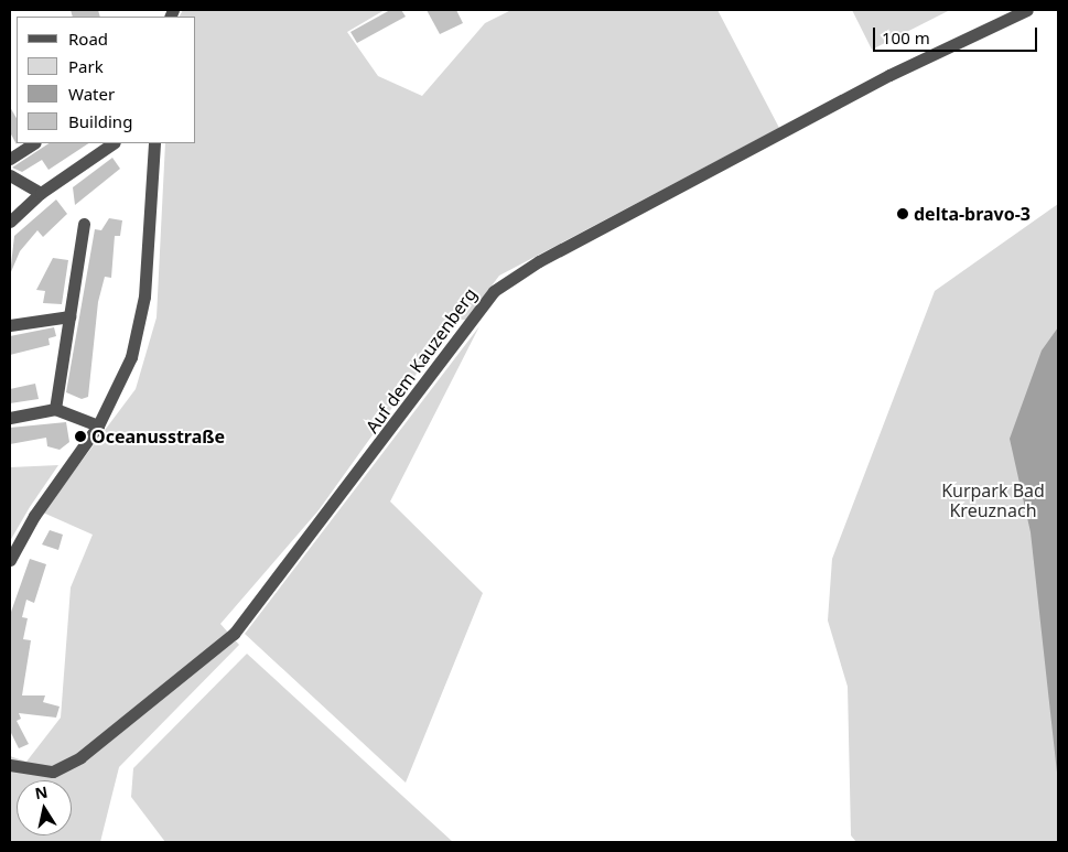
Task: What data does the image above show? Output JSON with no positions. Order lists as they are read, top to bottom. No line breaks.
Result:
{"streets":{"street":["Auf dem Kauzenberg"]},"parks":["Kurpark Bad Kreuznach"],"places":["delta-bravo-3","Oceanusstraße"],"legend":["Road","Park","Water","Building"],"scale_bar":"100 m","north":"top"}
